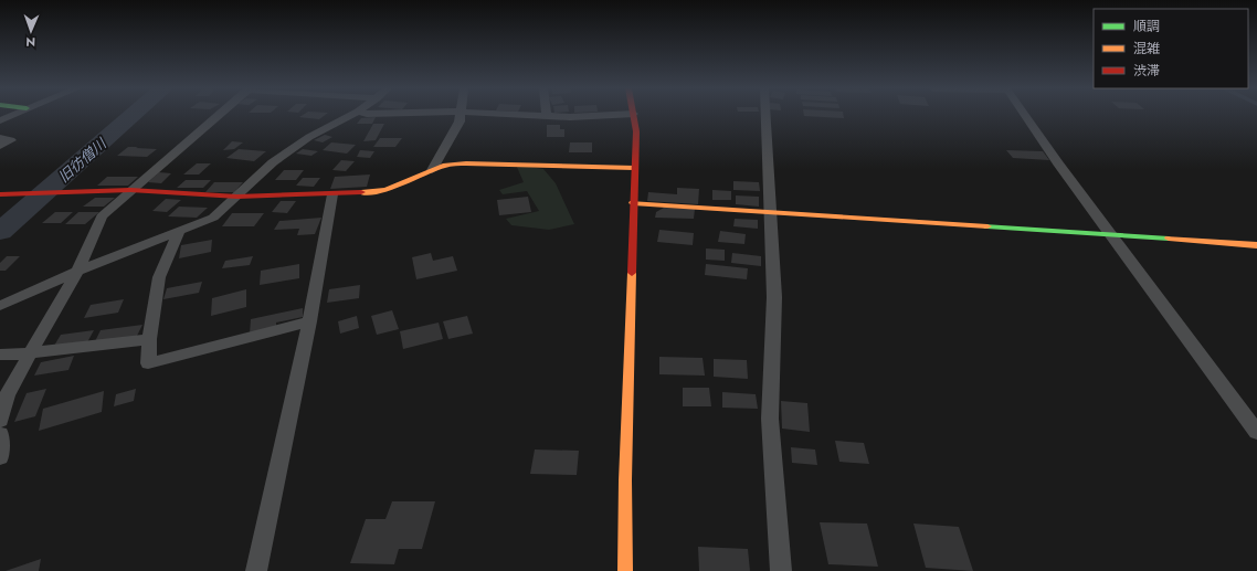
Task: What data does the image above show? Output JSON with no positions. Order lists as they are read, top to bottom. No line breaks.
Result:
{"water":["旧彷僧川"],"legend":["順調","混雑","渋滞"],"north":"bottom"}
